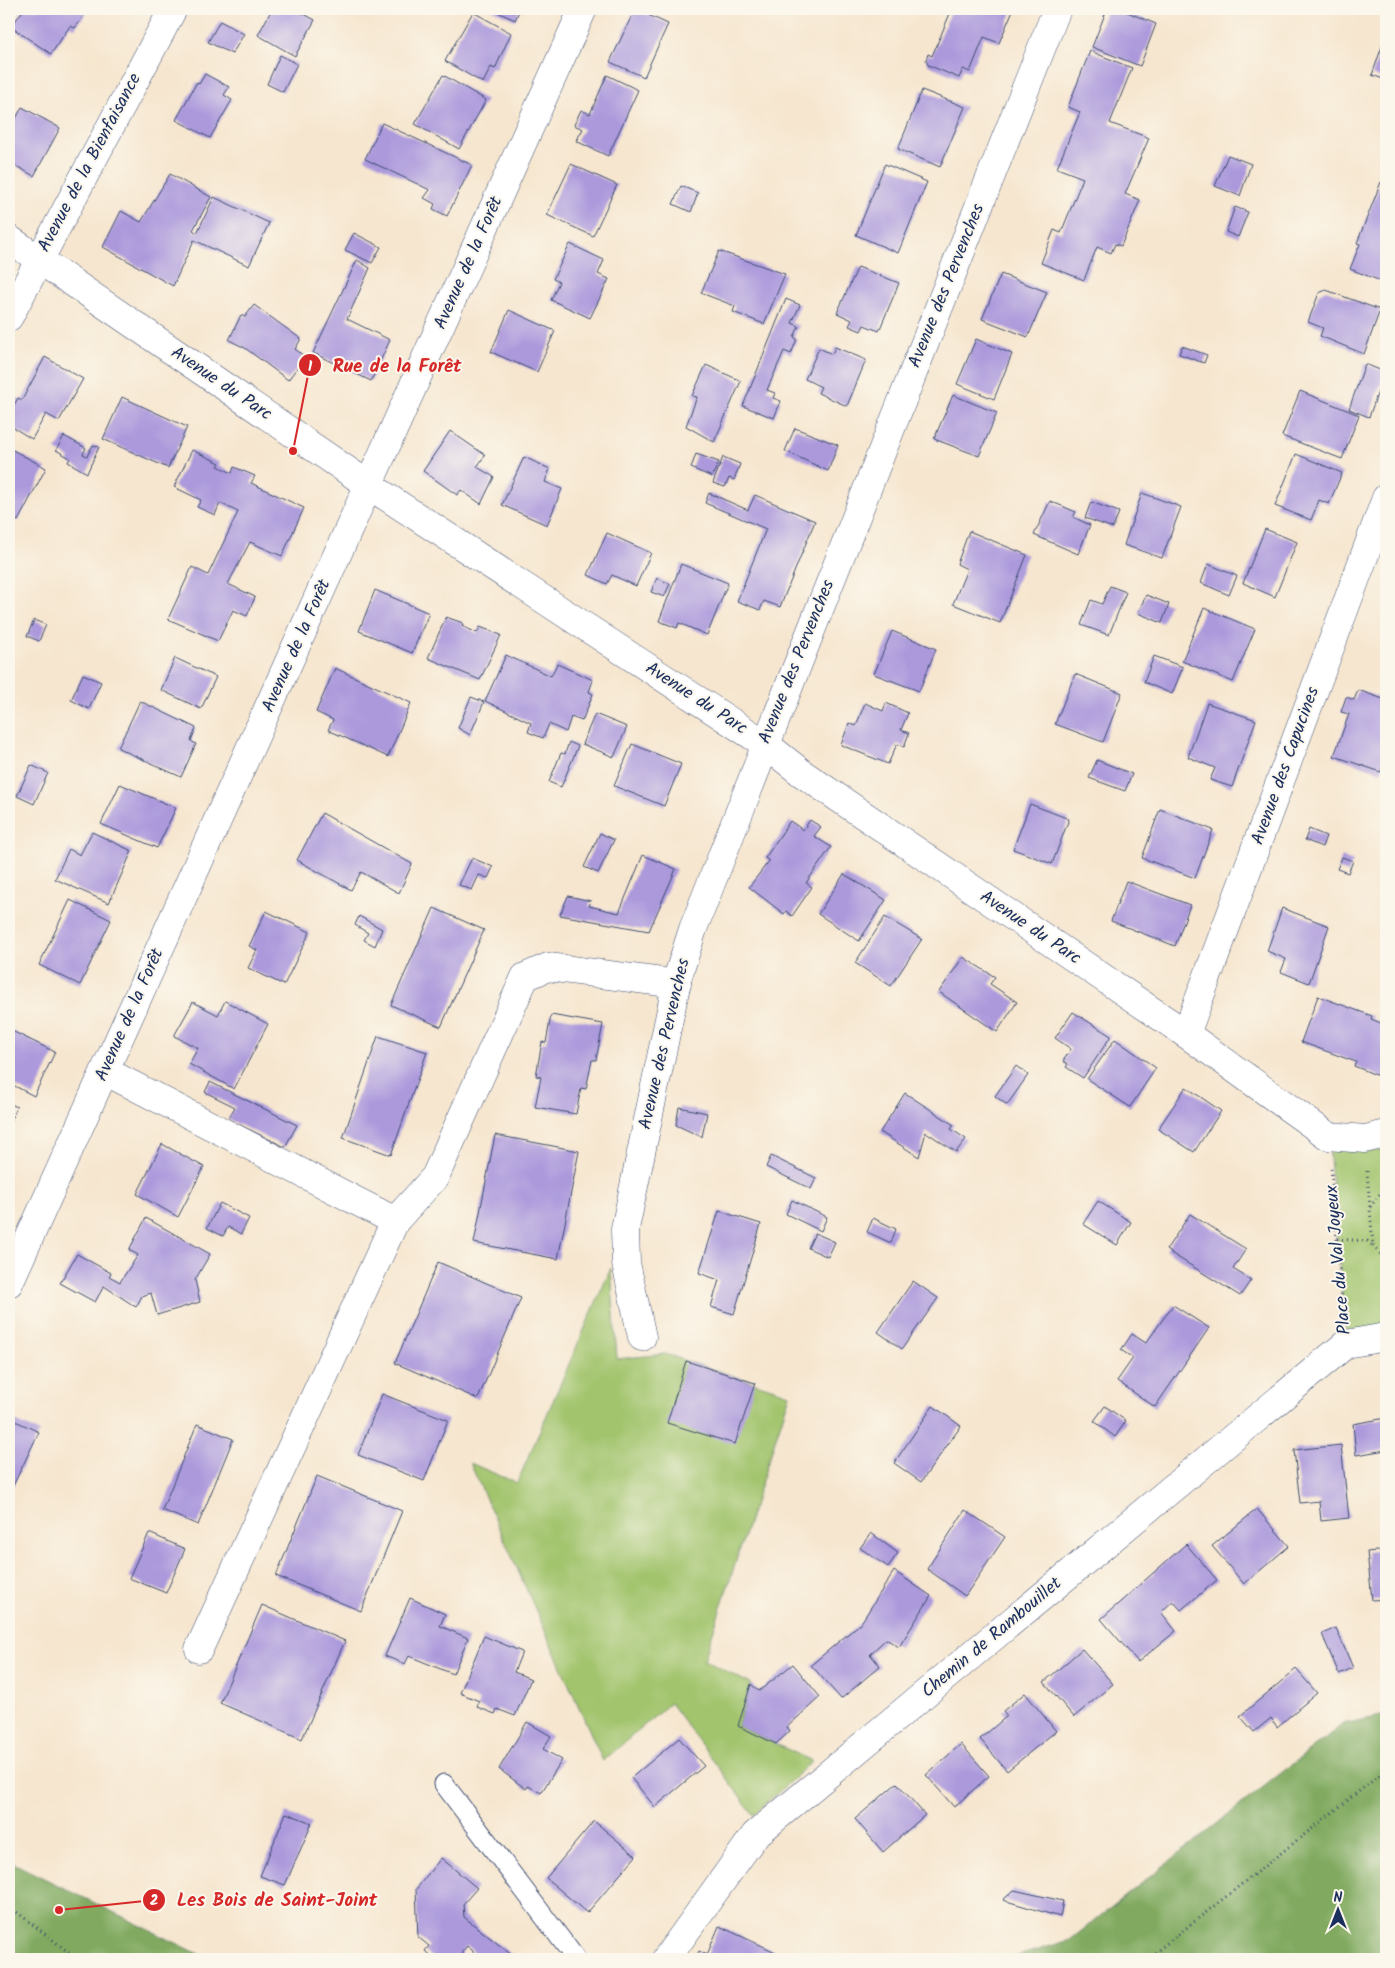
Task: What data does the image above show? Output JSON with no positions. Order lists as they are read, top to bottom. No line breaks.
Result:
{"streets":{"street":["Avenue de la Bienfaisance","Avenue de la Forêt","Avenue des Pervenches","Avenue du Parc","Avenue des Capucines","Place du Val Joyeux","Chemin de Rambouillet"]},"crossings":[["Avenue de la Bienfaisance","Avenue du Parc"],["Avenue de la Forêt","Avenue du Parc"],["Avenue des Pervenches","Avenue du Parc"],["Avenue du Parc","Avenue des Capucines"],["Avenue du Parc","Place du Val Joyeux"],["Place du Val Joyeux","Chemin de Rambouillet"]],"places":["Rue de la Forêt","Les Bois de Saint-Joint"],"north":"top"}
